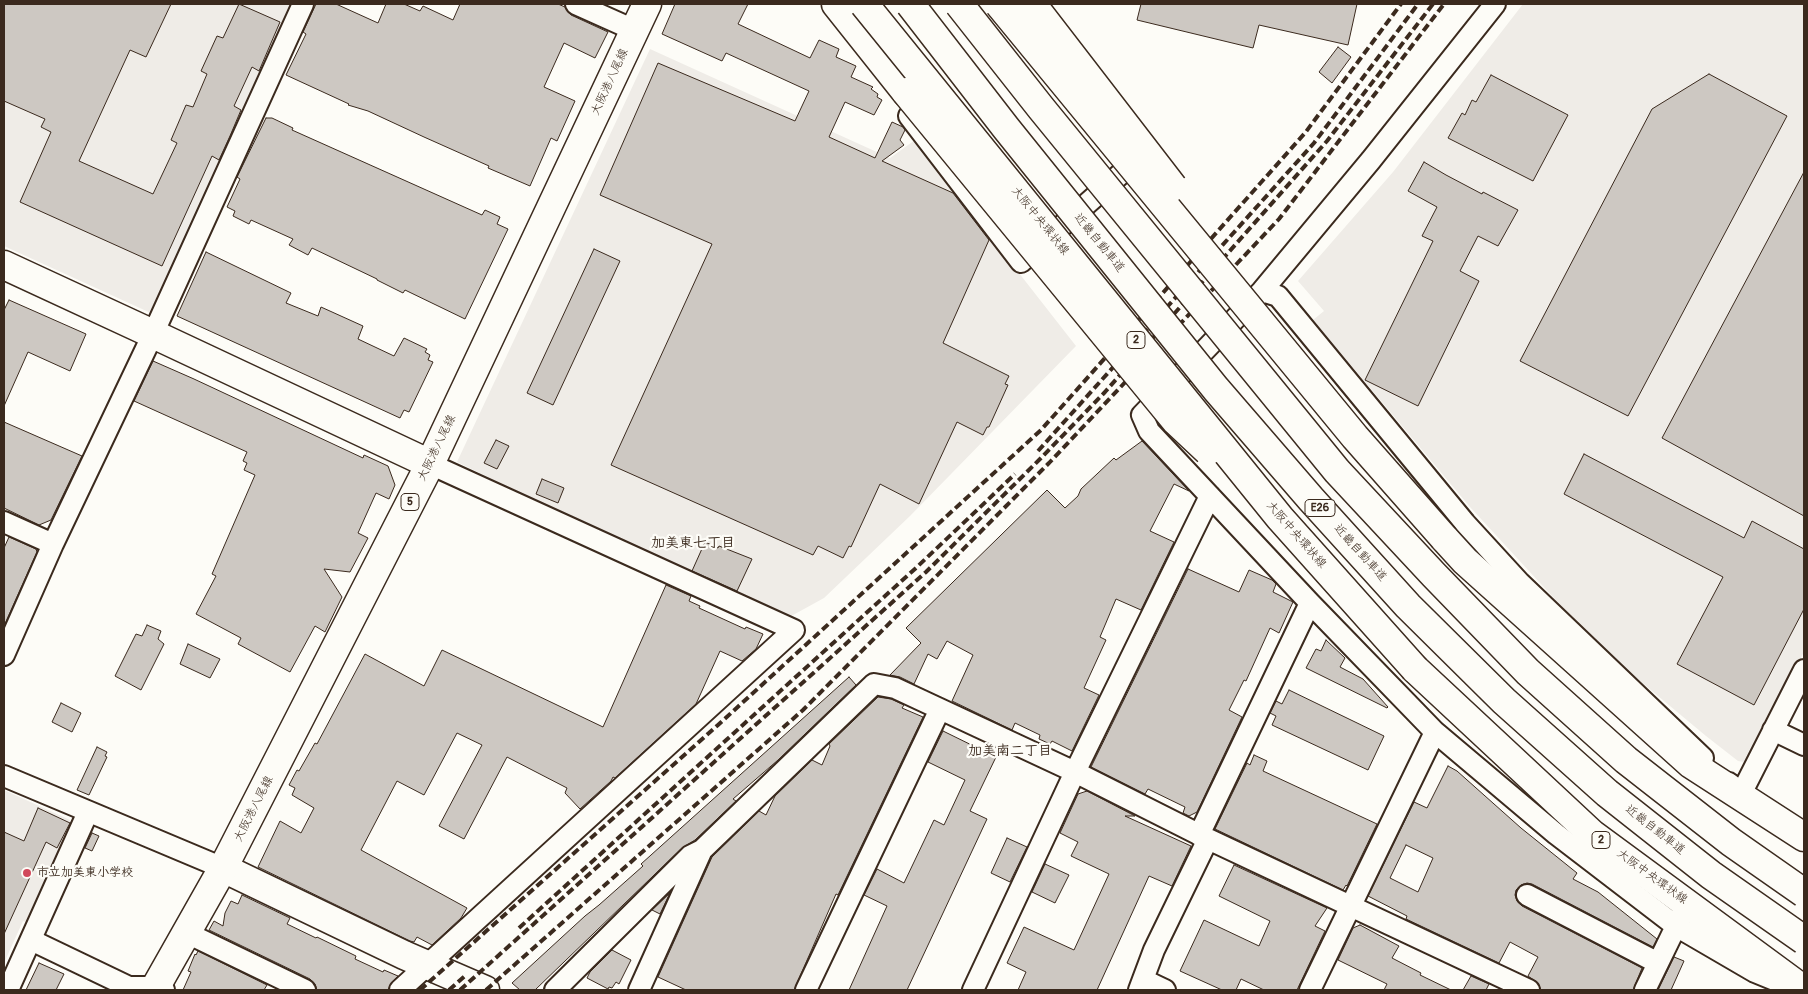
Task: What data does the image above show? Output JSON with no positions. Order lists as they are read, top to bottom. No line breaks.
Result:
{"streets":{"main road":["大阪港八尾線","大阪中央環状線","近畿自動車道","2","5","E26"]},"crossings":[["大阪中央環状線","2"]],"districts":["加美東七丁目","加美南二丁目"],"places":["市立加美東小学校"]}
